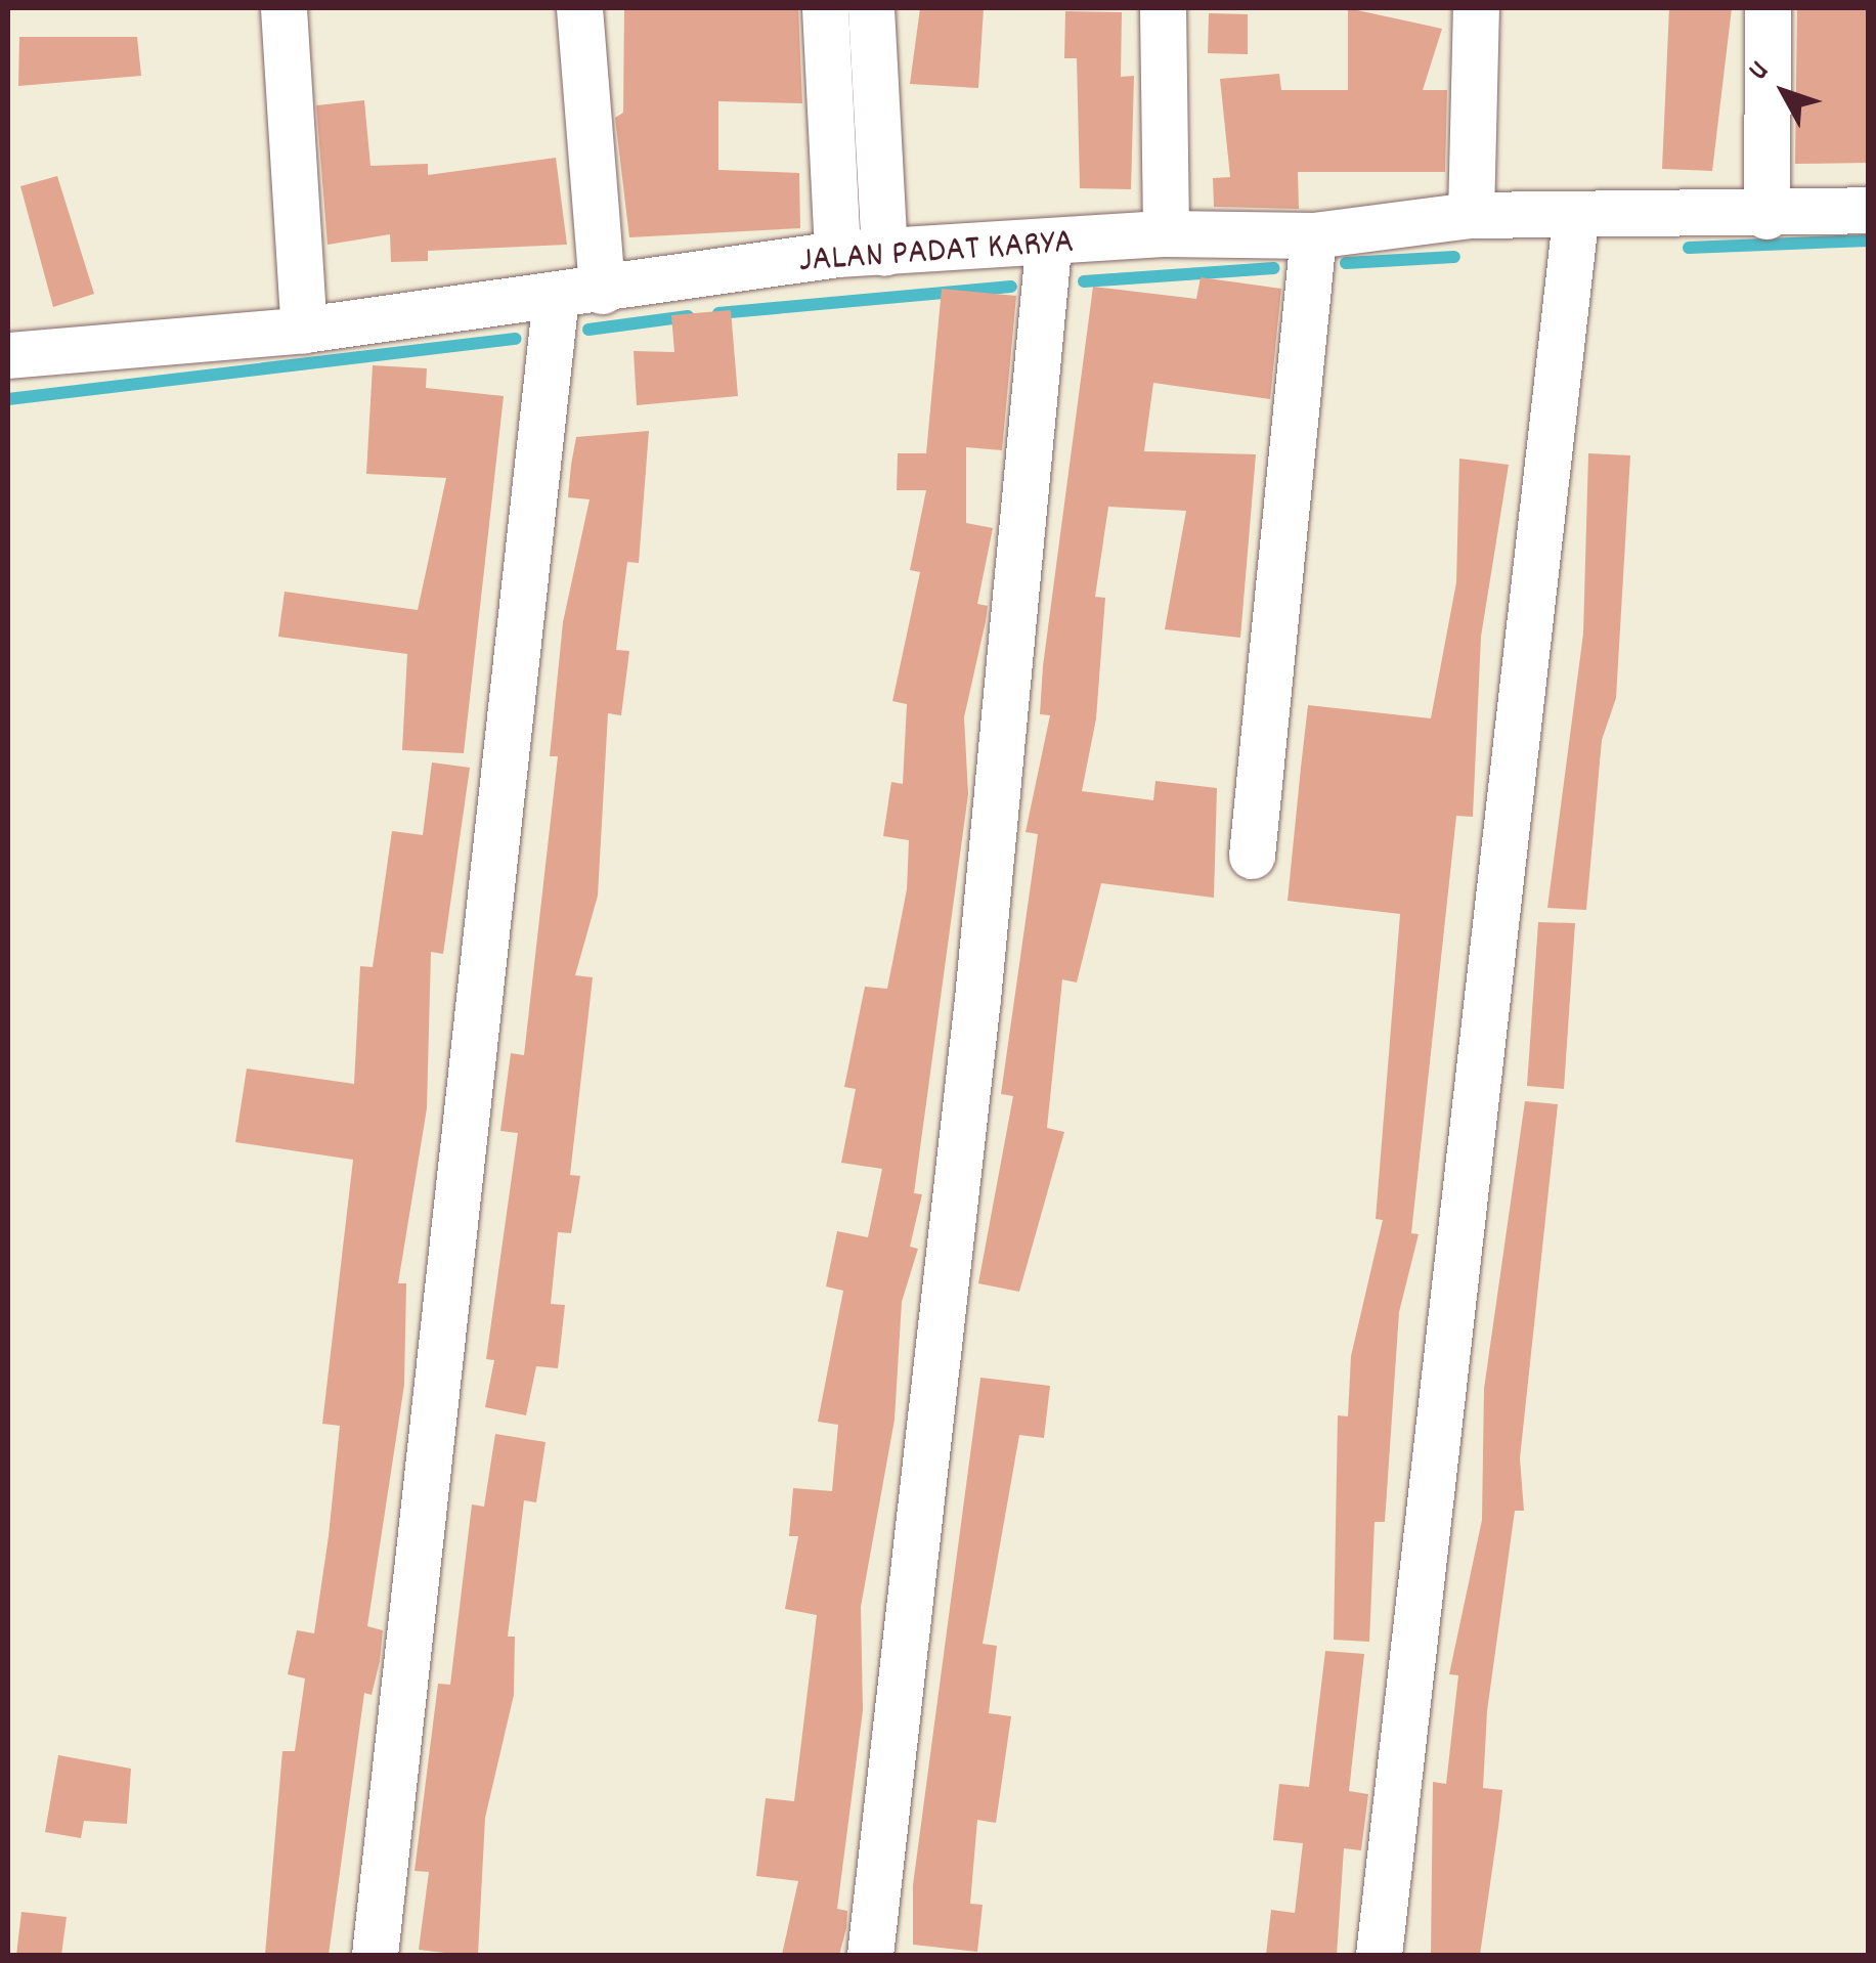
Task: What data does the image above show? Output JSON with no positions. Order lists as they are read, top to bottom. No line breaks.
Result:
{"streets":{"street":["JALAN PADAT KARYA"]},"north":"top left"}
